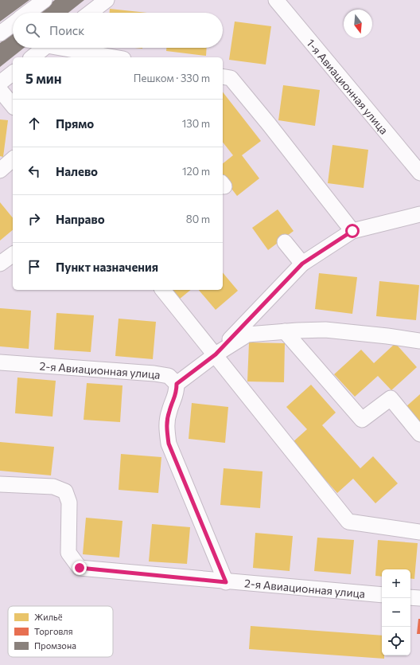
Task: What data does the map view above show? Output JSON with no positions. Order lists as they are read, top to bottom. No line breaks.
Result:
{"streets":{"street":["1-я Авиационная улица","2-я Авиационная улица"]},"legend":["Жильё","Торговля","Промзона"],"north":"bottom","page":{"search":"Поиск","heading":["5 мин","Пешком · 330 m"],"list":[["Прямо","130 m"],["Налево","120 m"],["Направо","80 m"],"Пункт назначения"],"map_buttons":["+","−"]}}
